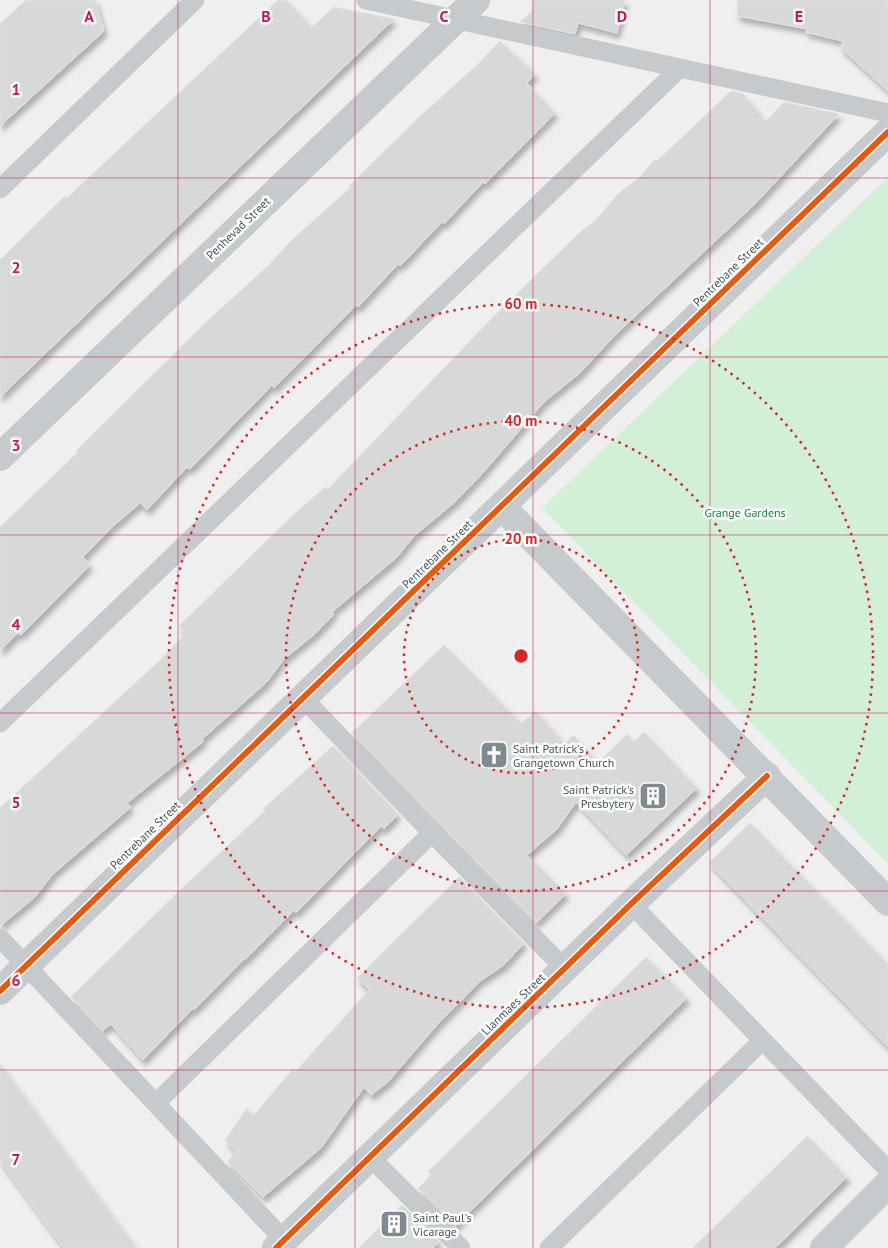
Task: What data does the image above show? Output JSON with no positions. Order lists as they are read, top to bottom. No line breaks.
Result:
{"streets":{"street":["Penhevad Street","Pentrebane Street","Llanmaes Street"]},"parks":["Grange Gardens"],"places":{"church":["Saint Patrick's Grangetown Church"],"building":["Saint Patrick's Presbytery","Saint Paul's Vicarage"]},"grid":{"columns":["A","B","C","D","E"],"rows":["1","2","3","4","5","6","7"]},"rings":["60 m","40 m","20 m"]}
